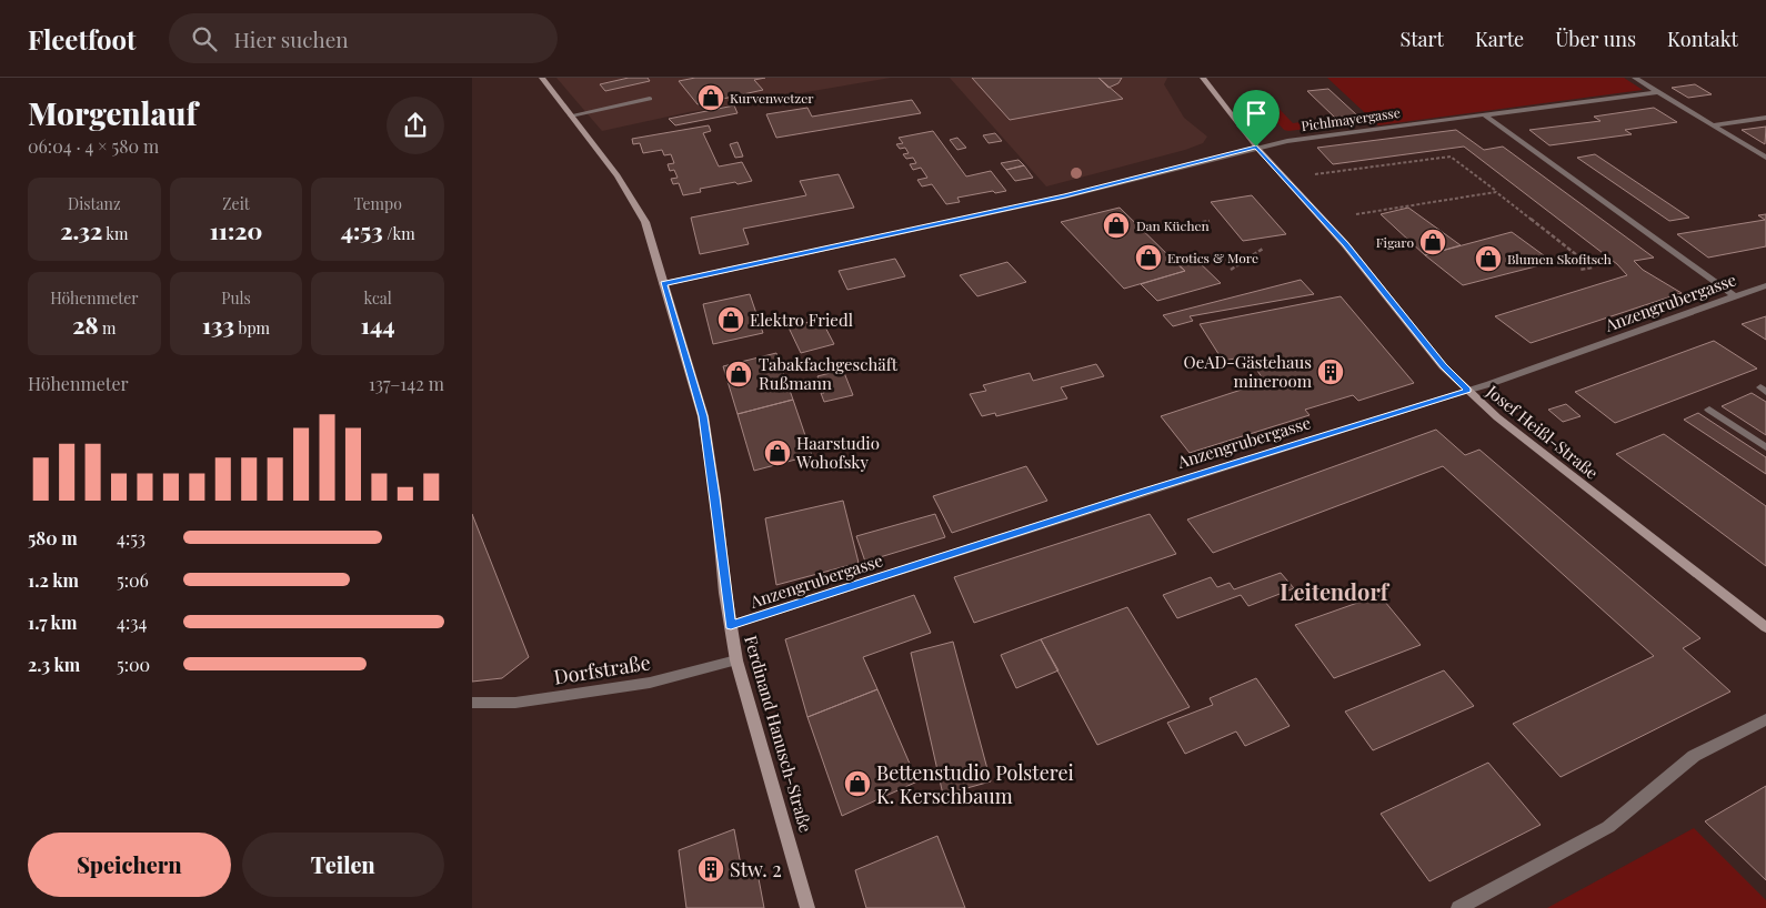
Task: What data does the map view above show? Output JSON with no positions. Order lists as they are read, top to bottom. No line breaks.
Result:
{"streets":{"street":["Pichlmayergasse","Anzengrubergasse","Josef Heißl-Straße","Dorfstraße","Ferdinand Hanusch-Straße"]},"crossings":[["Pichlmayergasse","Josef Heißl-Straße"],["Pichlmayergasse","Ferdinand Hanusch-Straße"],["Anzengrubergasse","Josef Heißl-Straße"],["Anzengrubergasse","Ferdinand Hanusch-Straße"],["Dorfstraße","Ferdinand Hanusch-Straße"]],"districts":["Leitendorf"],"places":{"shop":["Kurvenwetzer","Dan Küchen","Figaro","Erotics & More","Blumen Skofitsch","Elektro Friedl","Tabakfachgeschäft Rußmann","Haarstudio Wohofsky","Bettenstudio Polsterei K. Kerschbaum"],"building":["OeAD-Gästehaus mineroom","Stw. 2"]},"page":{"header":"Fleetfoot","search":"Hier suchen","nav":["Start","Karte","Über uns","Kontakt"],"heading":["Morgenlauf","06:04 · 4 × 580 m"],"stats":[["Distanz","2.32 km"],["Zeit","11:20"],["Tempo","4:53 /km"],["Höhenmeter","28 m"],["Puls","133 bpm"],["kcal","144"]],"chart":["Höhenmeter","137–142 m"],"list":[{"name":"580 m","note":"4:53"},{"name":"1.2 km","note":"5:06"},{"name":"1.7 km","note":"4:34"},{"name":"2.3 km","note":"5:00"}],"buttons":["Speichern","Teilen"]}}
